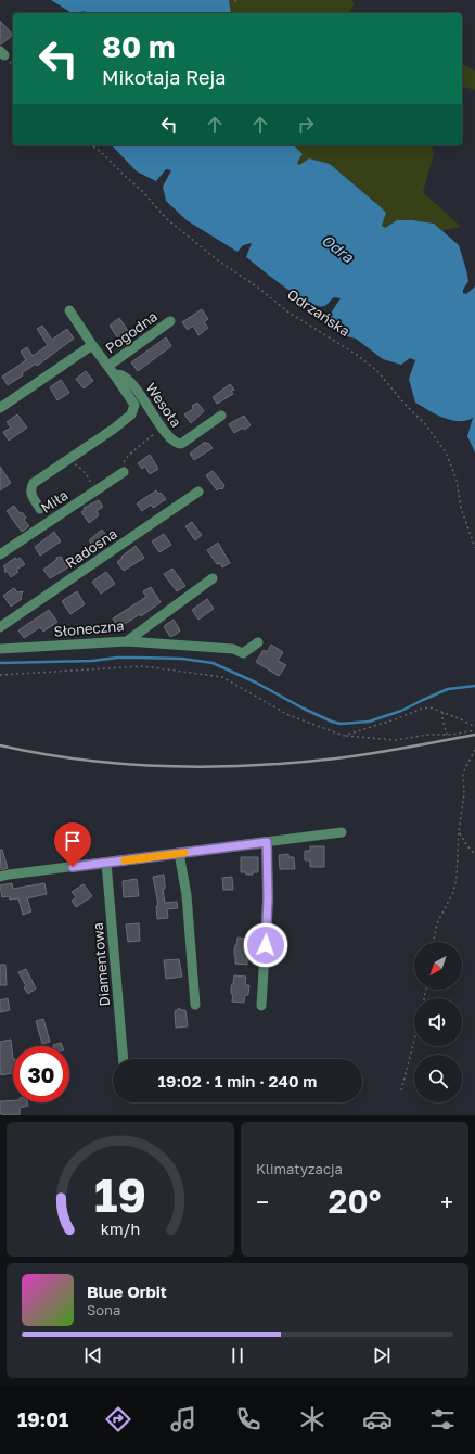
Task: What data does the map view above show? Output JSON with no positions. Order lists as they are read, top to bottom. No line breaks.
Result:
{"streets":{"street":["Pogodna","Wesoła","Miła","Radosna","Słoneczna","Diamentowa"],"path":["Odrzańska"]},"crossings":[["Pogodna","Wesoła"]],"water":["Odra"],"north":"bottom left","page":{"turn":["80 m","Mikołaja Reja"],"limit":"30","trip":"19:02 · 1 min · 240 m","tile":"Klimatyzacja","heat":["−","20°","+"],"song":["Blue Orbit","Sona"],"tabs":"19:01","gauge":["19","km/h"]}}
